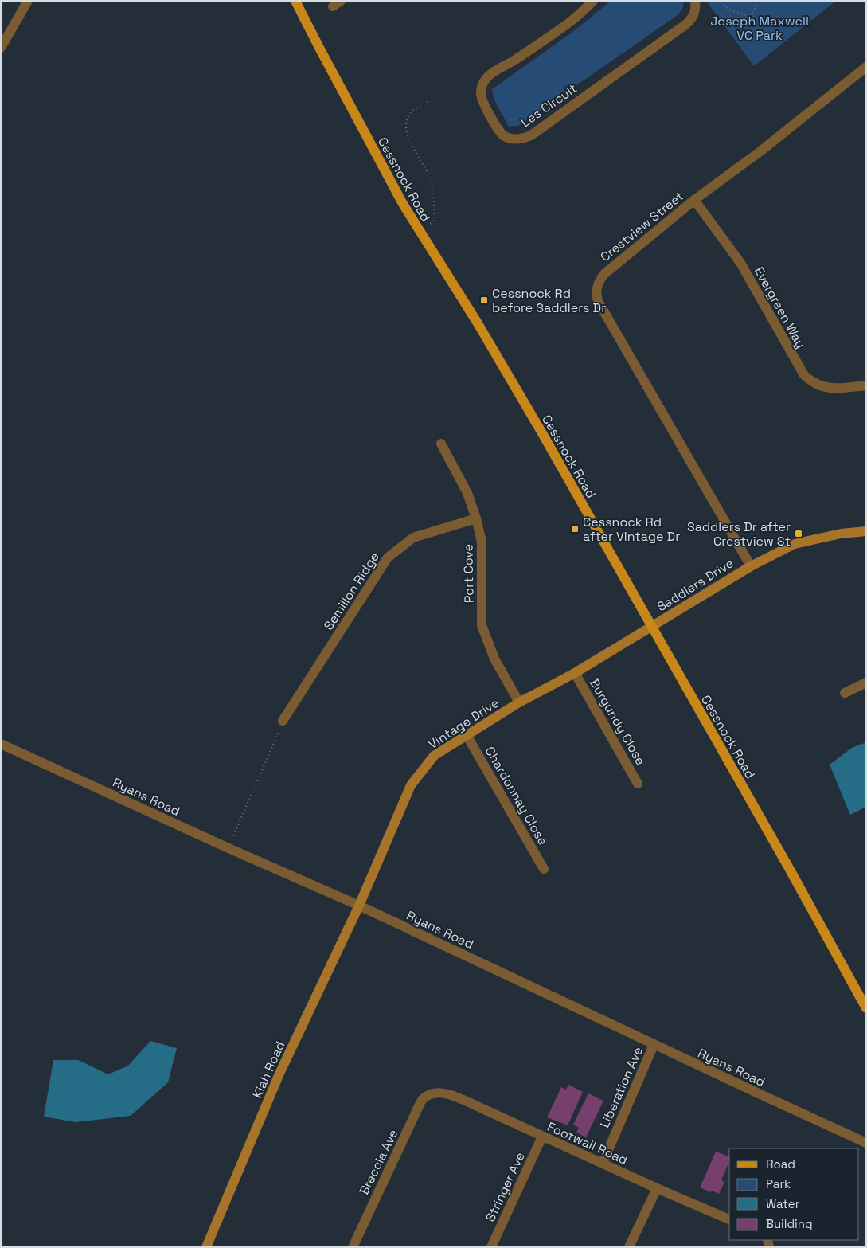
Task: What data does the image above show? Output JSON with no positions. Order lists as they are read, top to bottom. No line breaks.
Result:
{"streets":{"main road":["Cessnock Road"],"street":["Les Circuit","Crestview Street","Evergreen Way","Port Cove","Saddlers Drive","Semillon Ridge","Burgundy Close","Vintage Drive","Chardonnay Close","Ryans Road","Kiah Road","Liberation Ave","Footwall Road","Breccia Ave","Stringer Ave"]},"crossings":[["Cessnock Road","Saddlers Drive"],["Cessnock Road","Vintage Drive"],["Crestview Street","Evergreen Way"],["Crestview Street","Saddlers Drive"],["Port Cove","Semillon Ridge"],["Port Cove","Vintage Drive"],["Saddlers Drive","Vintage Drive"],["Burgundy Close","Vintage Drive"],["Vintage Drive","Chardonnay Close"],["Vintage Drive","Ryans Road"],["Vintage Drive","Kiah Road"],["Ryans Road","Kiah Road"],["Ryans Road","Liberation Ave"],["Liberation Ave","Footwall Road"],["Footwall Road","Breccia Ave"],["Footwall Road","Stringer Ave"]],"parks":["Joseph Maxwell VC Park"],"places":{"transit":["Cessnock Rd before Saddlers Dr","Cessnock Rd after Vintage Dr","Saddlers Dr after Crestview St"]},"legend":["Road","Park","Water","Building"]}
